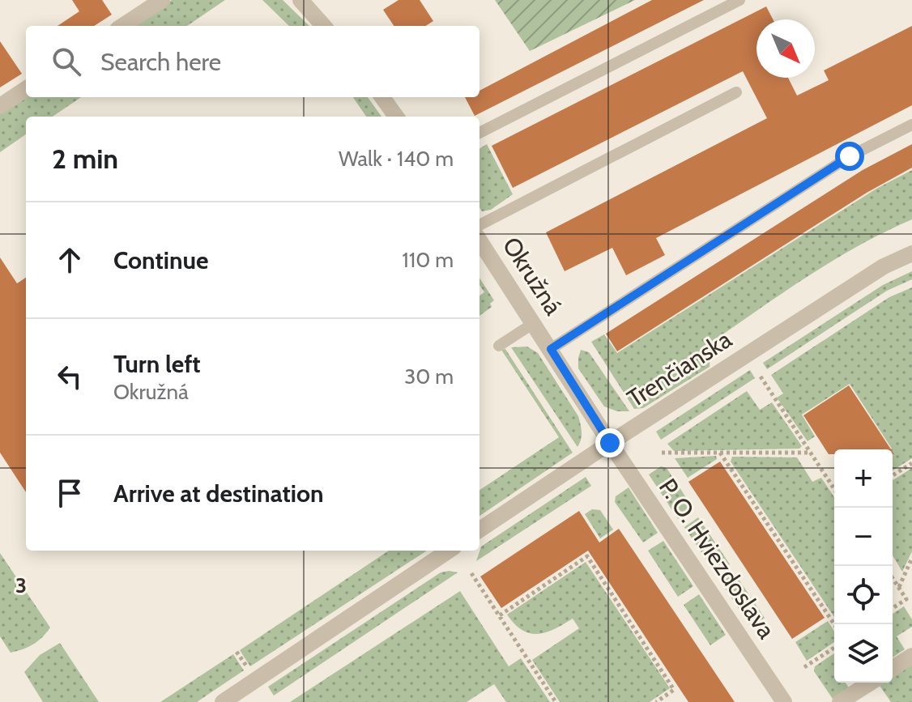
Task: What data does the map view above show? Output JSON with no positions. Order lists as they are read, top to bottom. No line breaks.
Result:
{"streets":{"street":["Okružná","Trenčianska","P. O. Hviezdoslava"]},"crossings":[["Okružná","Trenčianska"],["Okružná","P. O. Hviezdoslava"],["Trenčianska","P. O. Hviezdoslava"]],"north":"bottom right","page":{"search":"Search here","heading":["2 min","Walk · 140 m"],"list":[["Continue","110 m"],["Turn left","Okružná","30 m"],"Arrive at destination"],"map_buttons":["+","−"]},"grid":{"rows":["3"]}}
